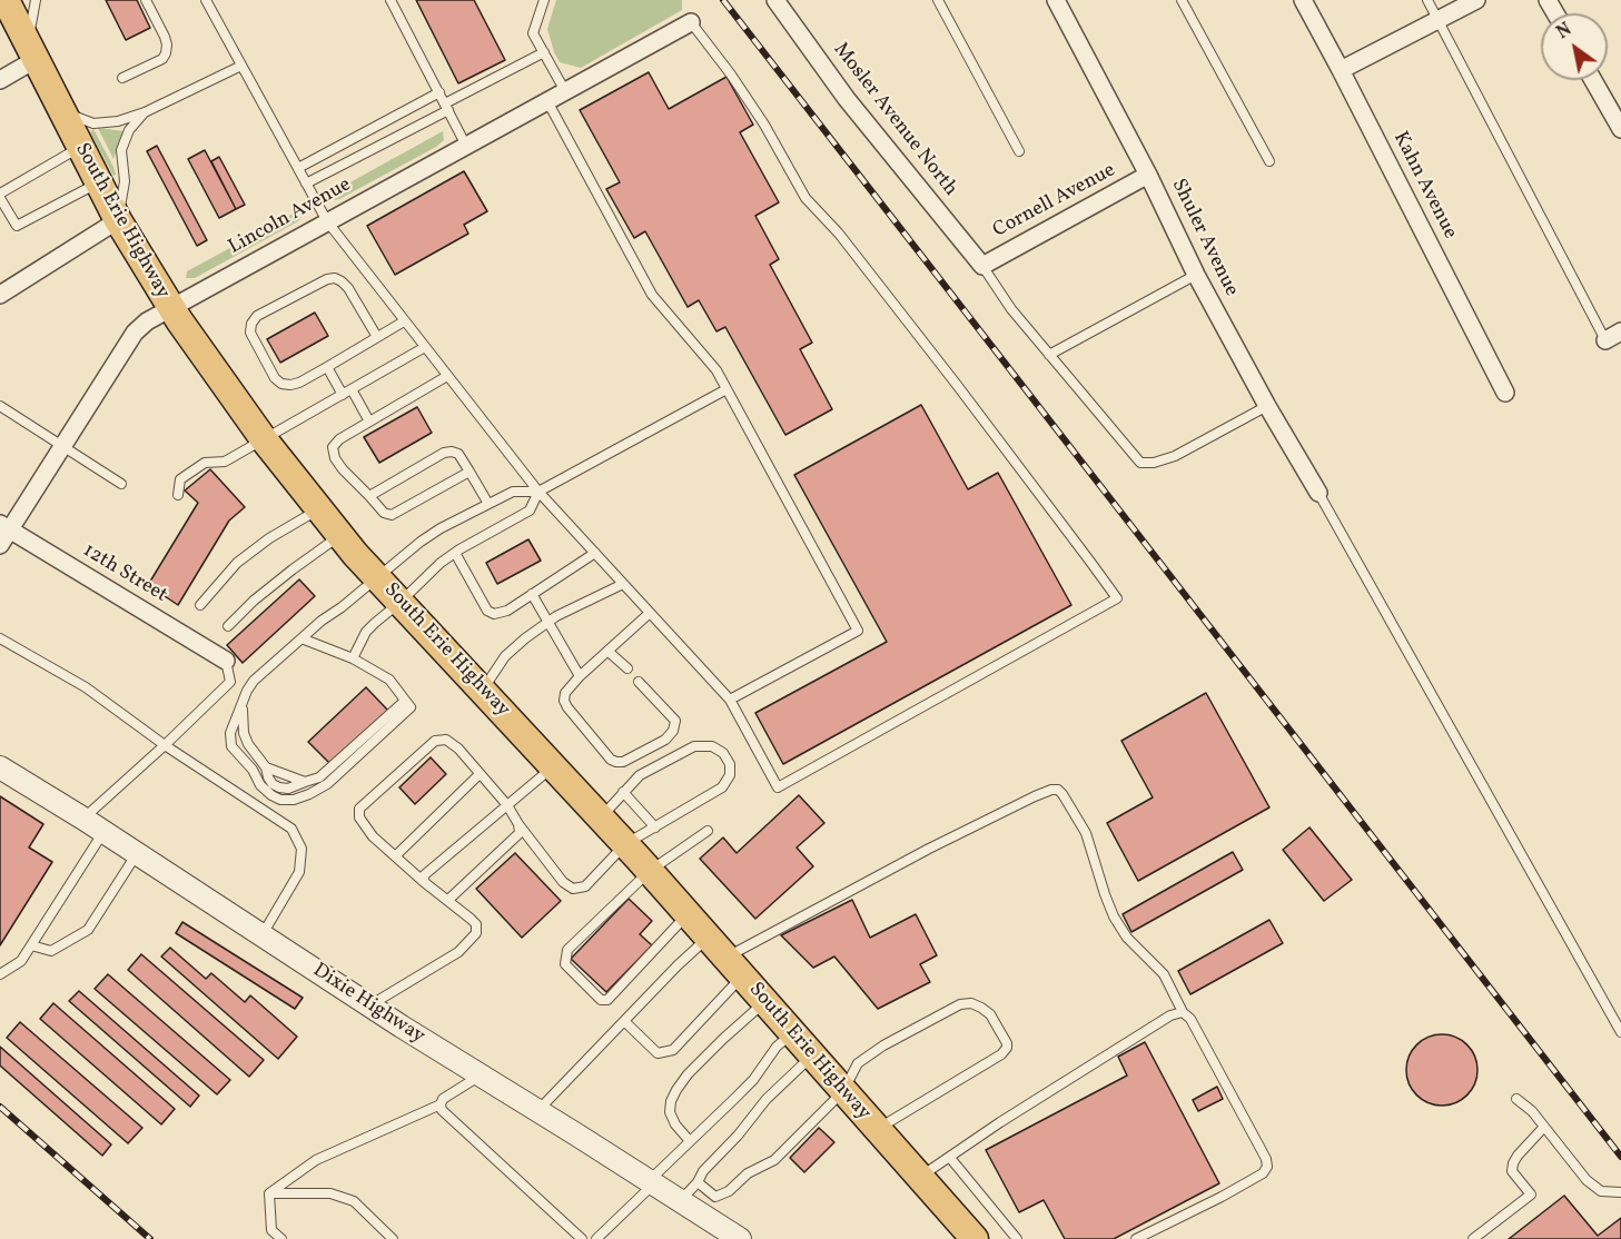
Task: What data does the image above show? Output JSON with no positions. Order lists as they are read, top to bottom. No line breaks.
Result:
{"streets":{"main road":["South Erie Highway"],"street":["Mosler Avenue North","Kahn Avenue","Cornell Avenue","Lincoln Avenue","Shuler Avenue","12th Street","Dixie Highway"]},"crossings":[["Mosler Avenue North","Cornell Avenue"],["Cornell Avenue","Shuler Avenue"],["Lincoln Avenue","South Erie Highway"],["Lincoln Avenue","12th Street"]],"north":"top left"}
